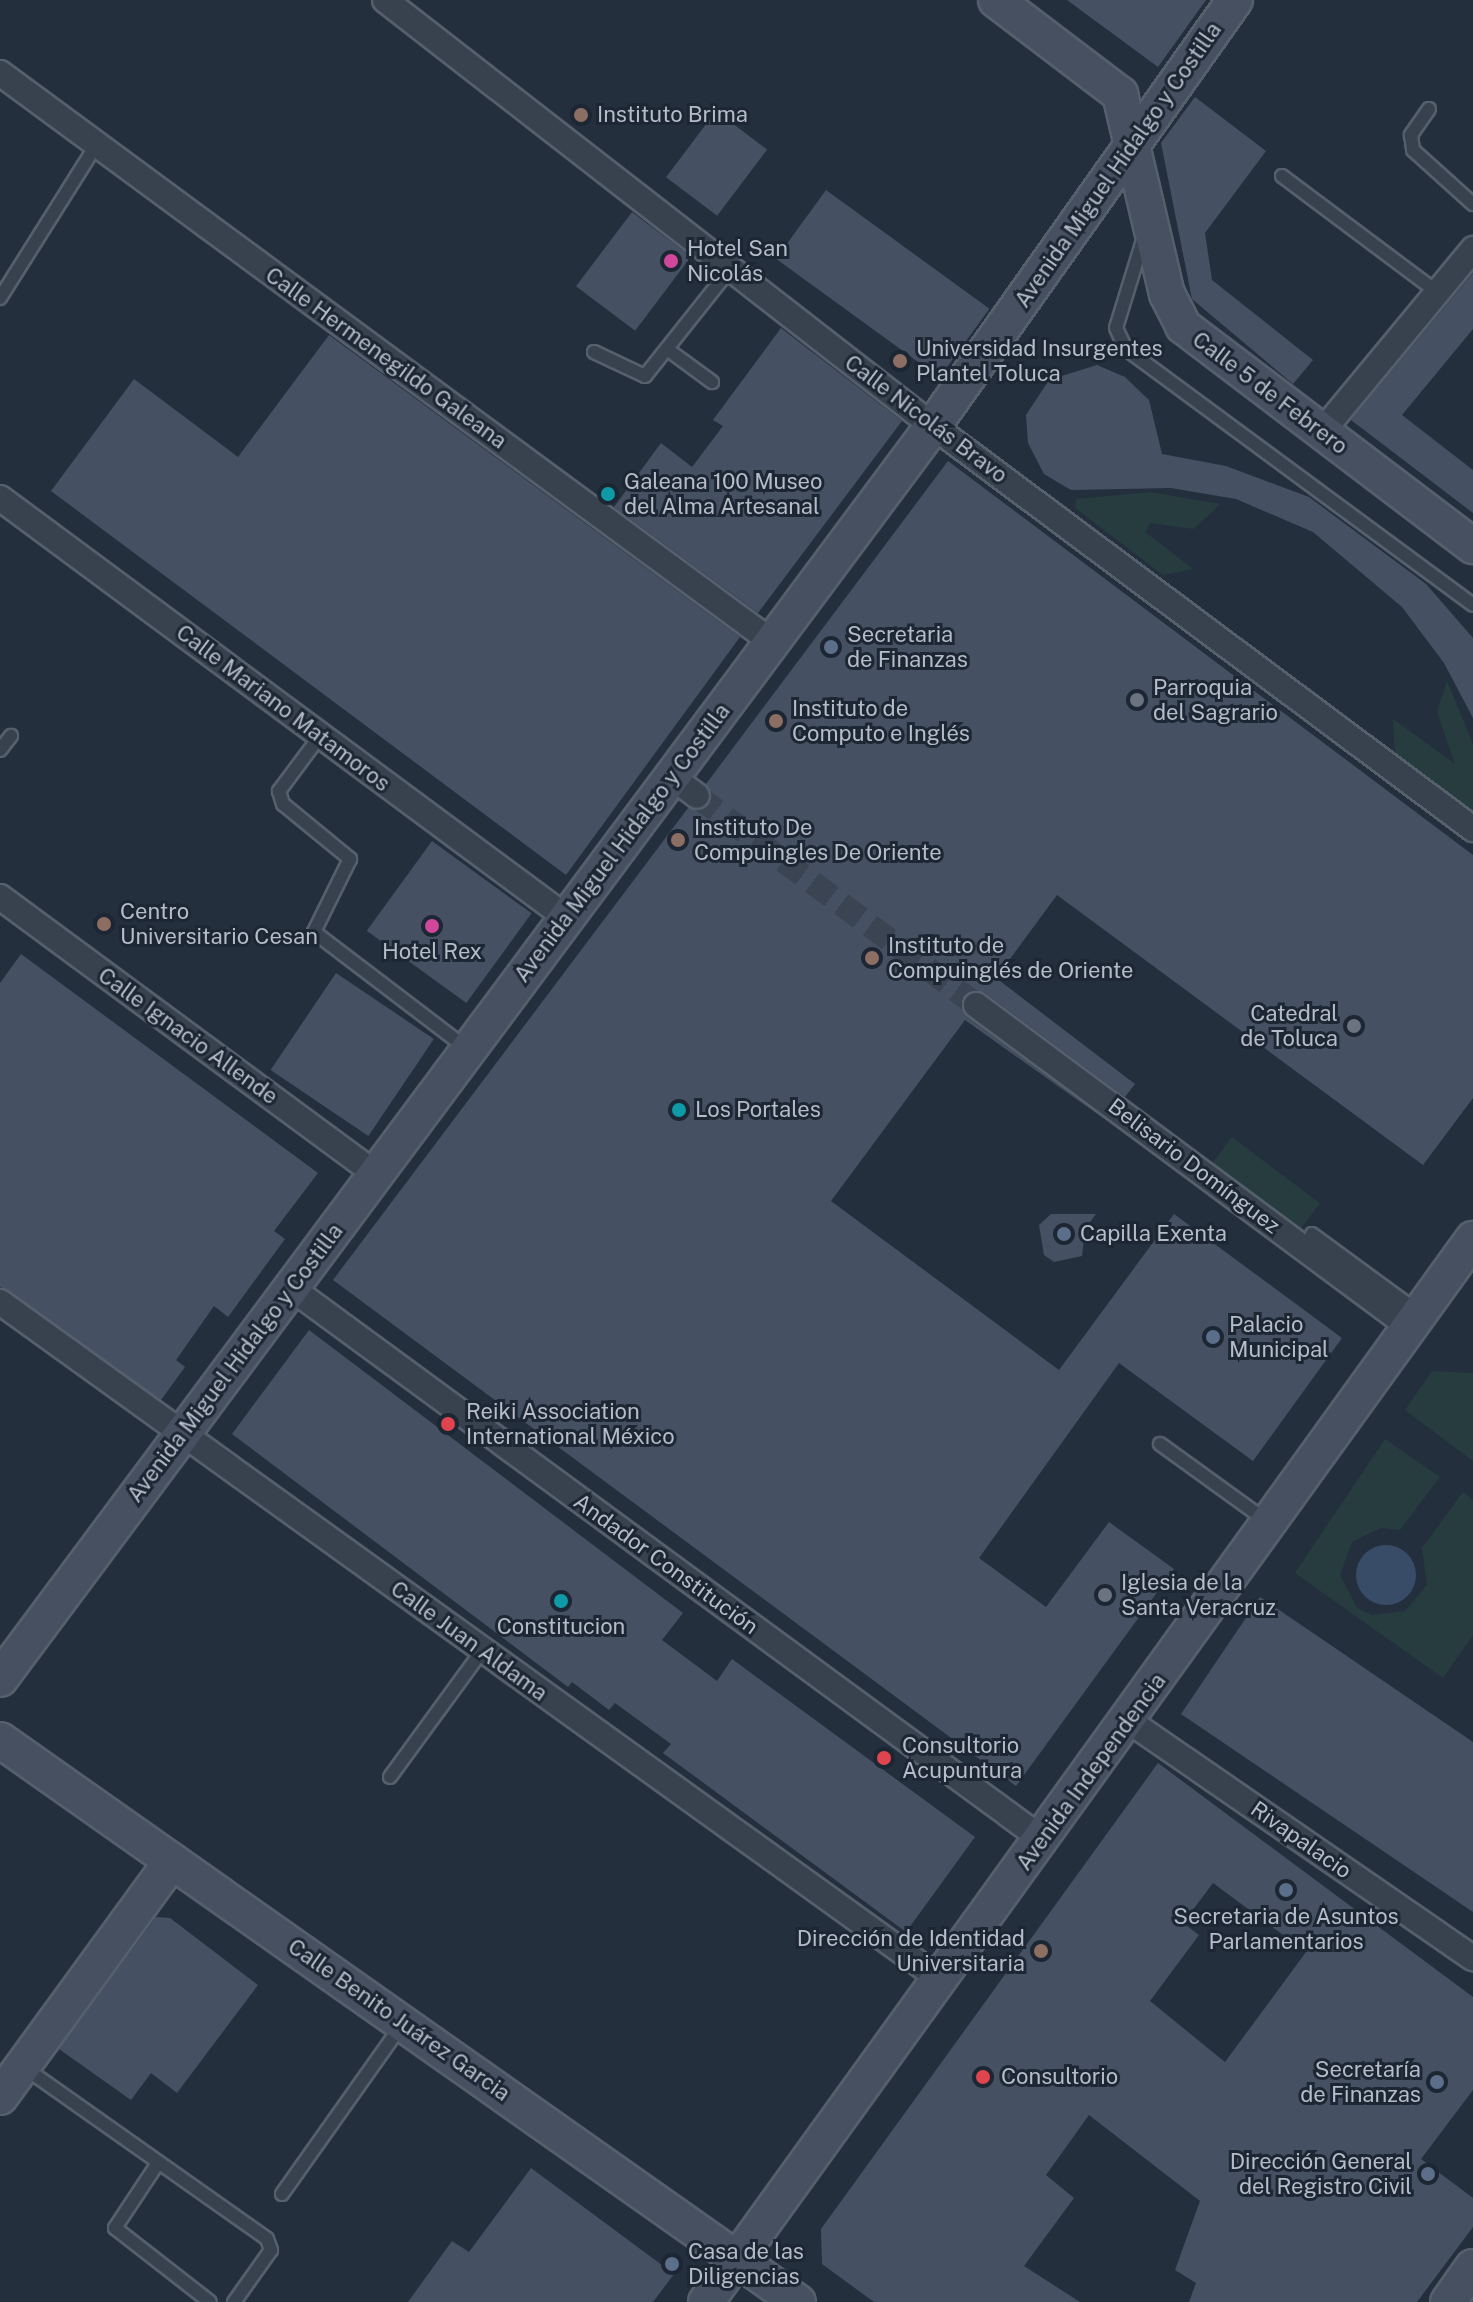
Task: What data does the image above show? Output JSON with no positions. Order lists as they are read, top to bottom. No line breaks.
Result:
{"streets":{"main road":["Avenida Miguel Hidalgo y Costilla","Calle 5 de Febrero","Avenida Independencia","Calle Benito Juárez Garcia"],"street":["Calle Hermenegildo Galeana","Calle Nicolás Bravo","Calle Mariano Matamoros","Calle Ignacio Allende","Belisario Domínguez","Andador Constitución","Calle Juan Aldama","Rivapalacio"]},"crossings":[["Avenida Miguel Hidalgo y Costilla","Calle Hermenegildo Galeana"],["Avenida Miguel Hidalgo y Costilla","Calle 5 de Febrero"],["Avenida Miguel Hidalgo y Costilla","Calle Nicolás Bravo"],["Avenida Miguel Hidalgo y Costilla","Calle Mariano Matamoros"],["Avenida Miguel Hidalgo y Costilla","Calle Ignacio Allende"],["Avenida Miguel Hidalgo y Costilla","Andador Constitución"],["Avenida Miguel Hidalgo y Costilla","Calle Juan Aldama"],["Belisario Domínguez","Avenida Independencia"],["Andador Constitución","Avenida Independencia"],["Calle Juan Aldama","Avenida Independencia"],["Avenida Independencia","Rivapalacio"],["Avenida Independencia","Calle Benito Juárez Garcia"]],"places":["Instituto Brima","Hotel San Nicolás","Universidad Insurgentes Plantel Toluca","Galeana 100 Museo del Alma Artesanal","Secretaria de Finanzas","Parroquia del Sagrario","Instituto de Computo e Inglés","Instituto De Compuingles De Oriente","Centro Universitario Cesan","Hotel Rex","Instituto de Compuinglés de Oriente","Catedral de Toluca","Los Portales","Capilla Exenta","Palacio Municipal","Reiki Association International México","Iglesia de la Santa Veracruz","Constitucion","Consultorio Acupuntura","Secretaria de Asuntos Parlamentarios","Dirección de Identidad Universitaria","Consultorio","Secretaría de Finanzas","Dirección General del Registro Civil","Casa de las Diligencias"]}
